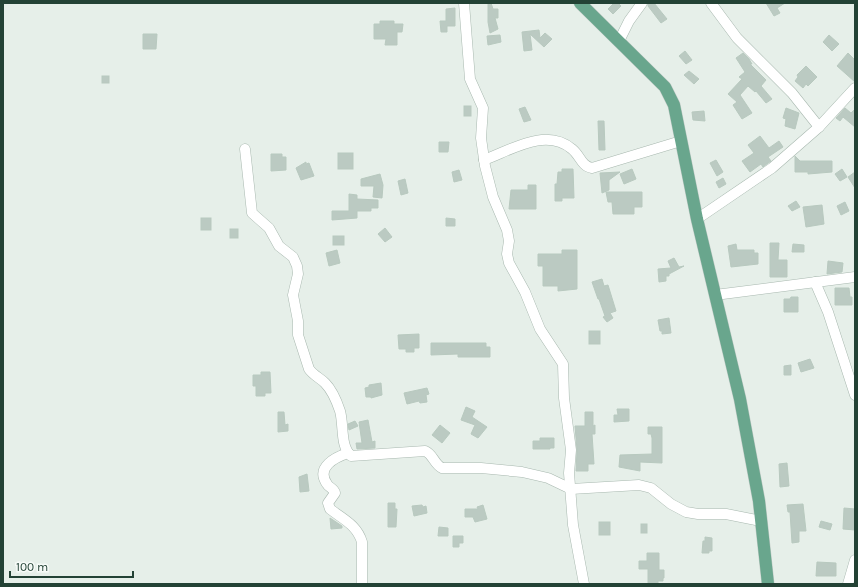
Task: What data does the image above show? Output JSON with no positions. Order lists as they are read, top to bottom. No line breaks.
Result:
{"scale_bar":"100 m"}
